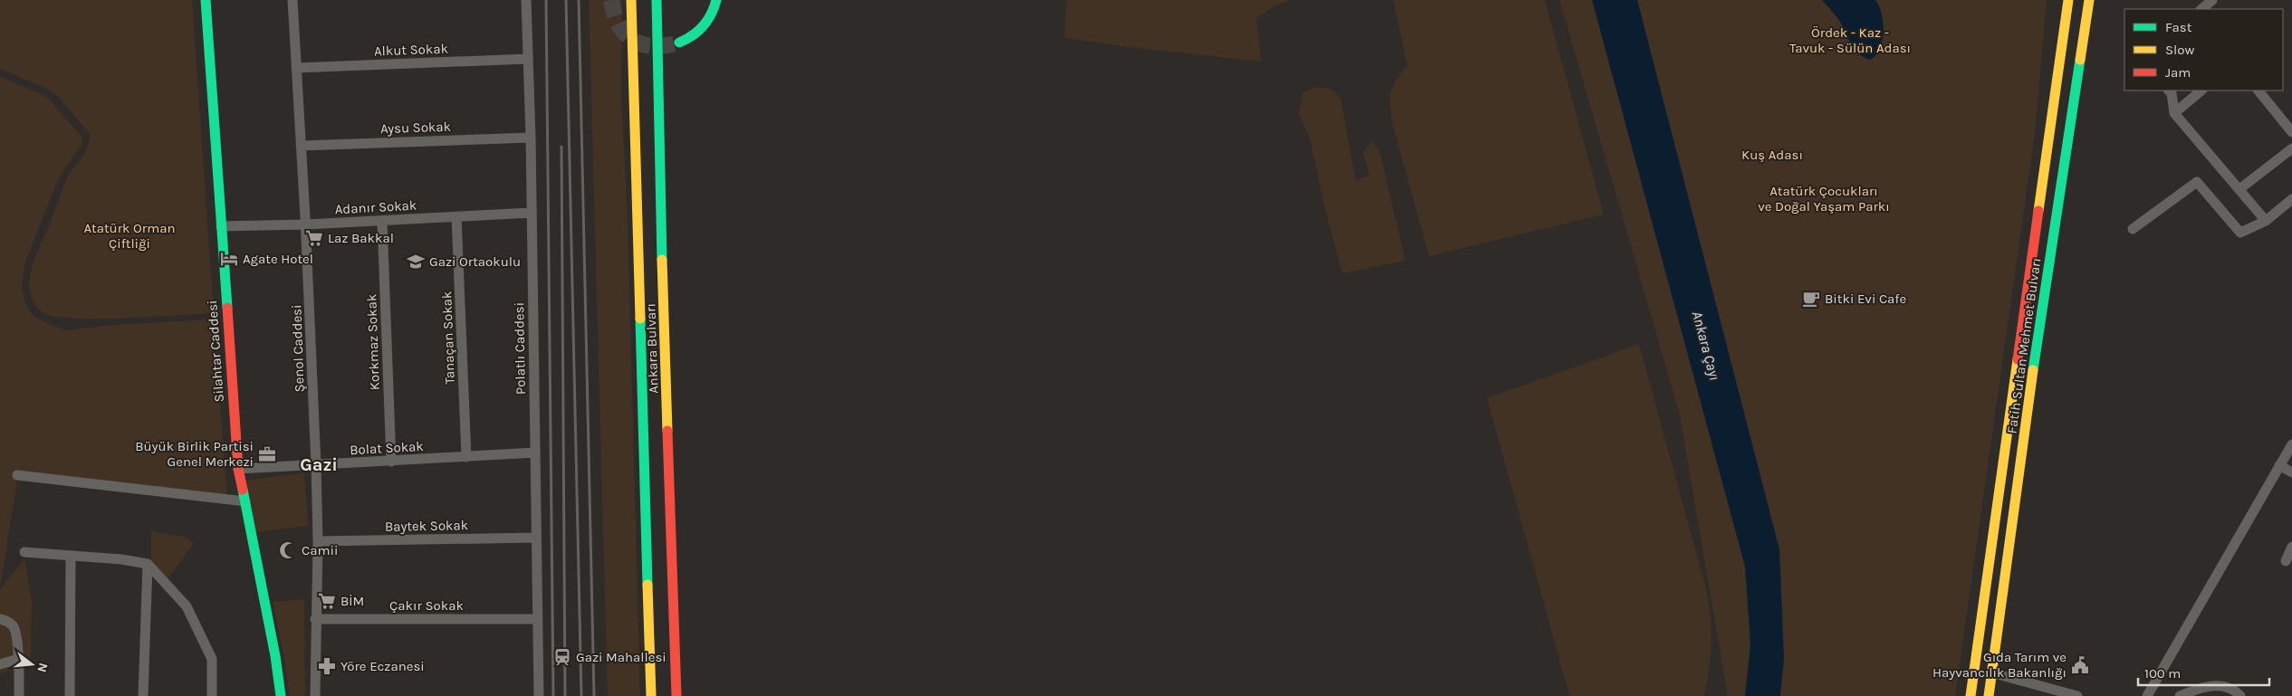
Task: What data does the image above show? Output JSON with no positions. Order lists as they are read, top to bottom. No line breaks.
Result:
{"streets":{"main road":["Fatih Sultan Mehmet Bulvarı","Ankara Bulvarı","Silahtar Caddesi"],"street":["Alkut Sokak","Aysu Sokak","Adanır Sokak","Tanaçan Sokak","Korkmaz Sokak","Şenol Caddesi","Polatlı Caddesi","Bolat Sokak","Baytek Sokak","Çakır Sokak"]},"crossings":[["Alkut Sokak","Şenol Caddesi"],["Alkut Sokak","Polatlı Caddesi"],["Aysu Sokak","Şenol Caddesi"],["Aysu Sokak","Polatlı Caddesi"],["Adanır Sokak","Tanaçan Sokak"],["Adanır Sokak","Korkmaz Sokak"],["Adanır Sokak","Şenol Caddesi"],["Adanır Sokak","Polatlı Caddesi"],["Adanır Sokak","Silahtar Caddesi"],["Tanaçan Sokak","Bolat Sokak"],["Korkmaz Sokak","Bolat Sokak"],["Şenol Caddesi","Bolat Sokak"],["Şenol Caddesi","Baytek Sokak"],["Şenol Caddesi","Çakır Sokak"],["Polatlı Caddesi","Bolat Sokak"],["Polatlı Caddesi","Baytek Sokak"],["Polatlı Caddesi","Çakır Sokak"],["Silahtar Caddesi","Bolat Sokak"]],"districts":["Gazi"],"water":["Ankara Çayı"],"parks":["Ördek - Kaz - Tavuk - Sülün Adası","Kuş Adası","Atatürk Çocukları ve Doğal Yaşam Parkı","Atatürk Orman Çiftliği"],"places":{"supermarket":["Laz Bakkal","BİM"],"hotel":["Agate Hotel"],"school or university":["Gazi Ortaokulu"],"cafe":["Bitki Evi Cafe"],"office":["Büyük Birlik Partisi Genel Merkezi"],"mosque":["Camii"],"station":["Gazi Mahallesi"],"public building":["Gıda Tarım ve Hayvancılık Bakanlığı"],"pharmacy":["Yöre Eczanesi"]},"legend":["Fast","Slow","Jam"],"scale_bar":"100 m","north":"right"}
